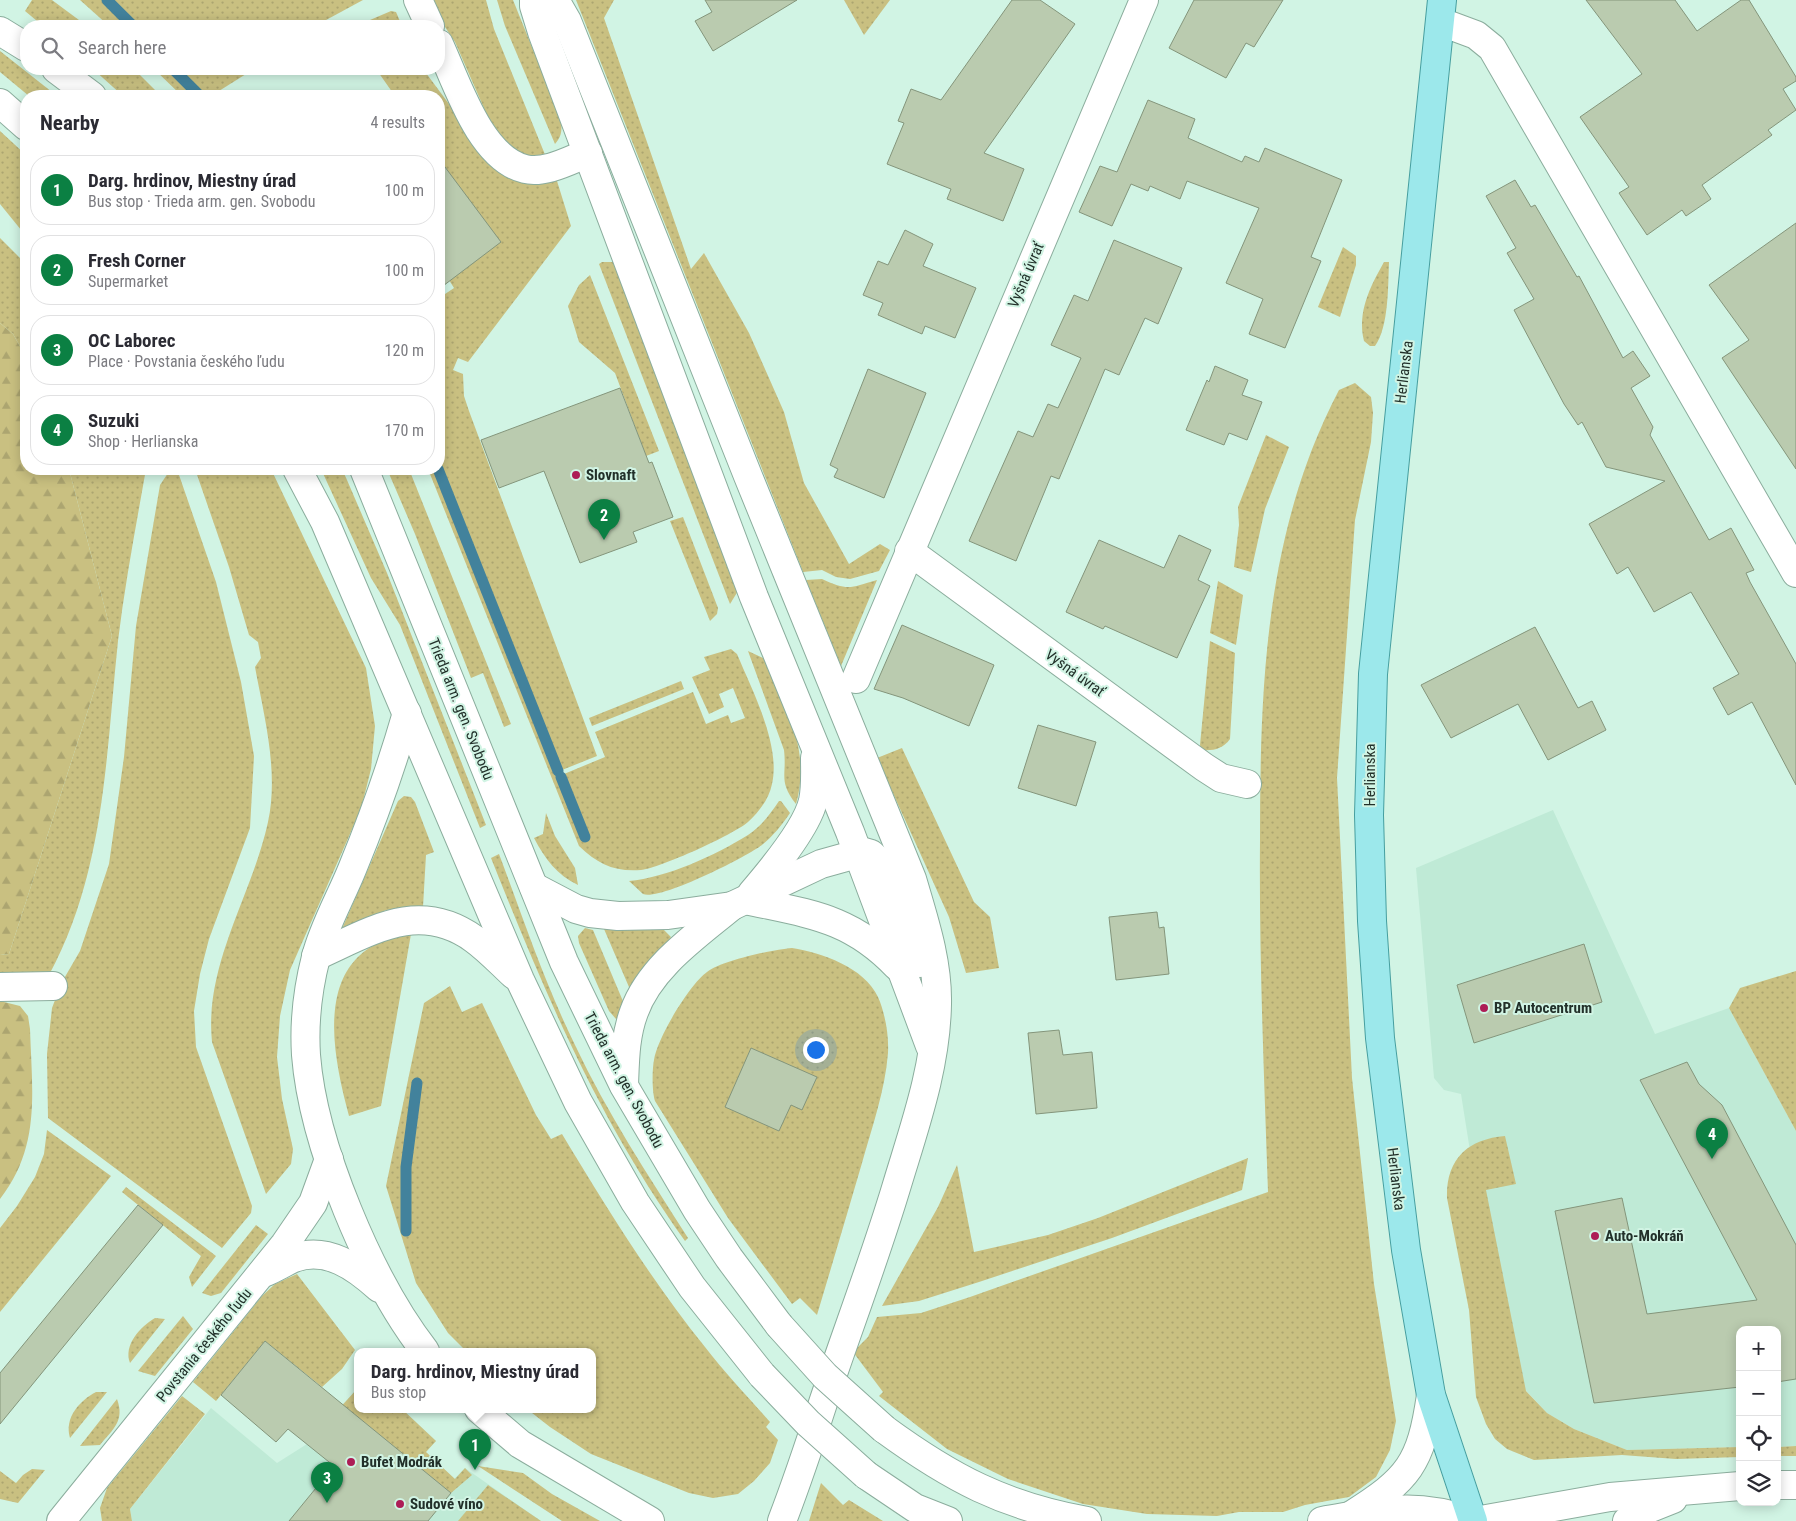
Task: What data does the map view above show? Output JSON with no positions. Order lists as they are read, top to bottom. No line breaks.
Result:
{"streets":{"main road":["Herlianska"],"street":["Vyšná úvrať","Trieda arm. gen. Svobodu","Povstania českého ľudu"]},"places":["Slovnaft","BP Autocentrum","Auto-Mokráň","Bufet Modrák","Sudové víno"],"page":{"search":"Search here","heading":["Nearby","4 results"],"list":[{"mark":"1","name":"Darg. hrdinov, Miestny úrad","note":"Bus stop · Trieda arm. gen. Svobodu","value":"100 m"},{"mark":"2","name":"Fresh Corner","note":"Supermarket","value":"100 m"},{"mark":"3","name":"OC Laborec","note":"Place · Povstania českého ľudu","value":"120 m"},{"mark":"4","name":"Suzuki","note":"Shop · Herlianska","value":"170 m"}],"pins":["2","4","1","3"],"map_buttons":["+","−"],"popup":["Darg. hrdinov, Miestny úrad","Bus stop"]}}
